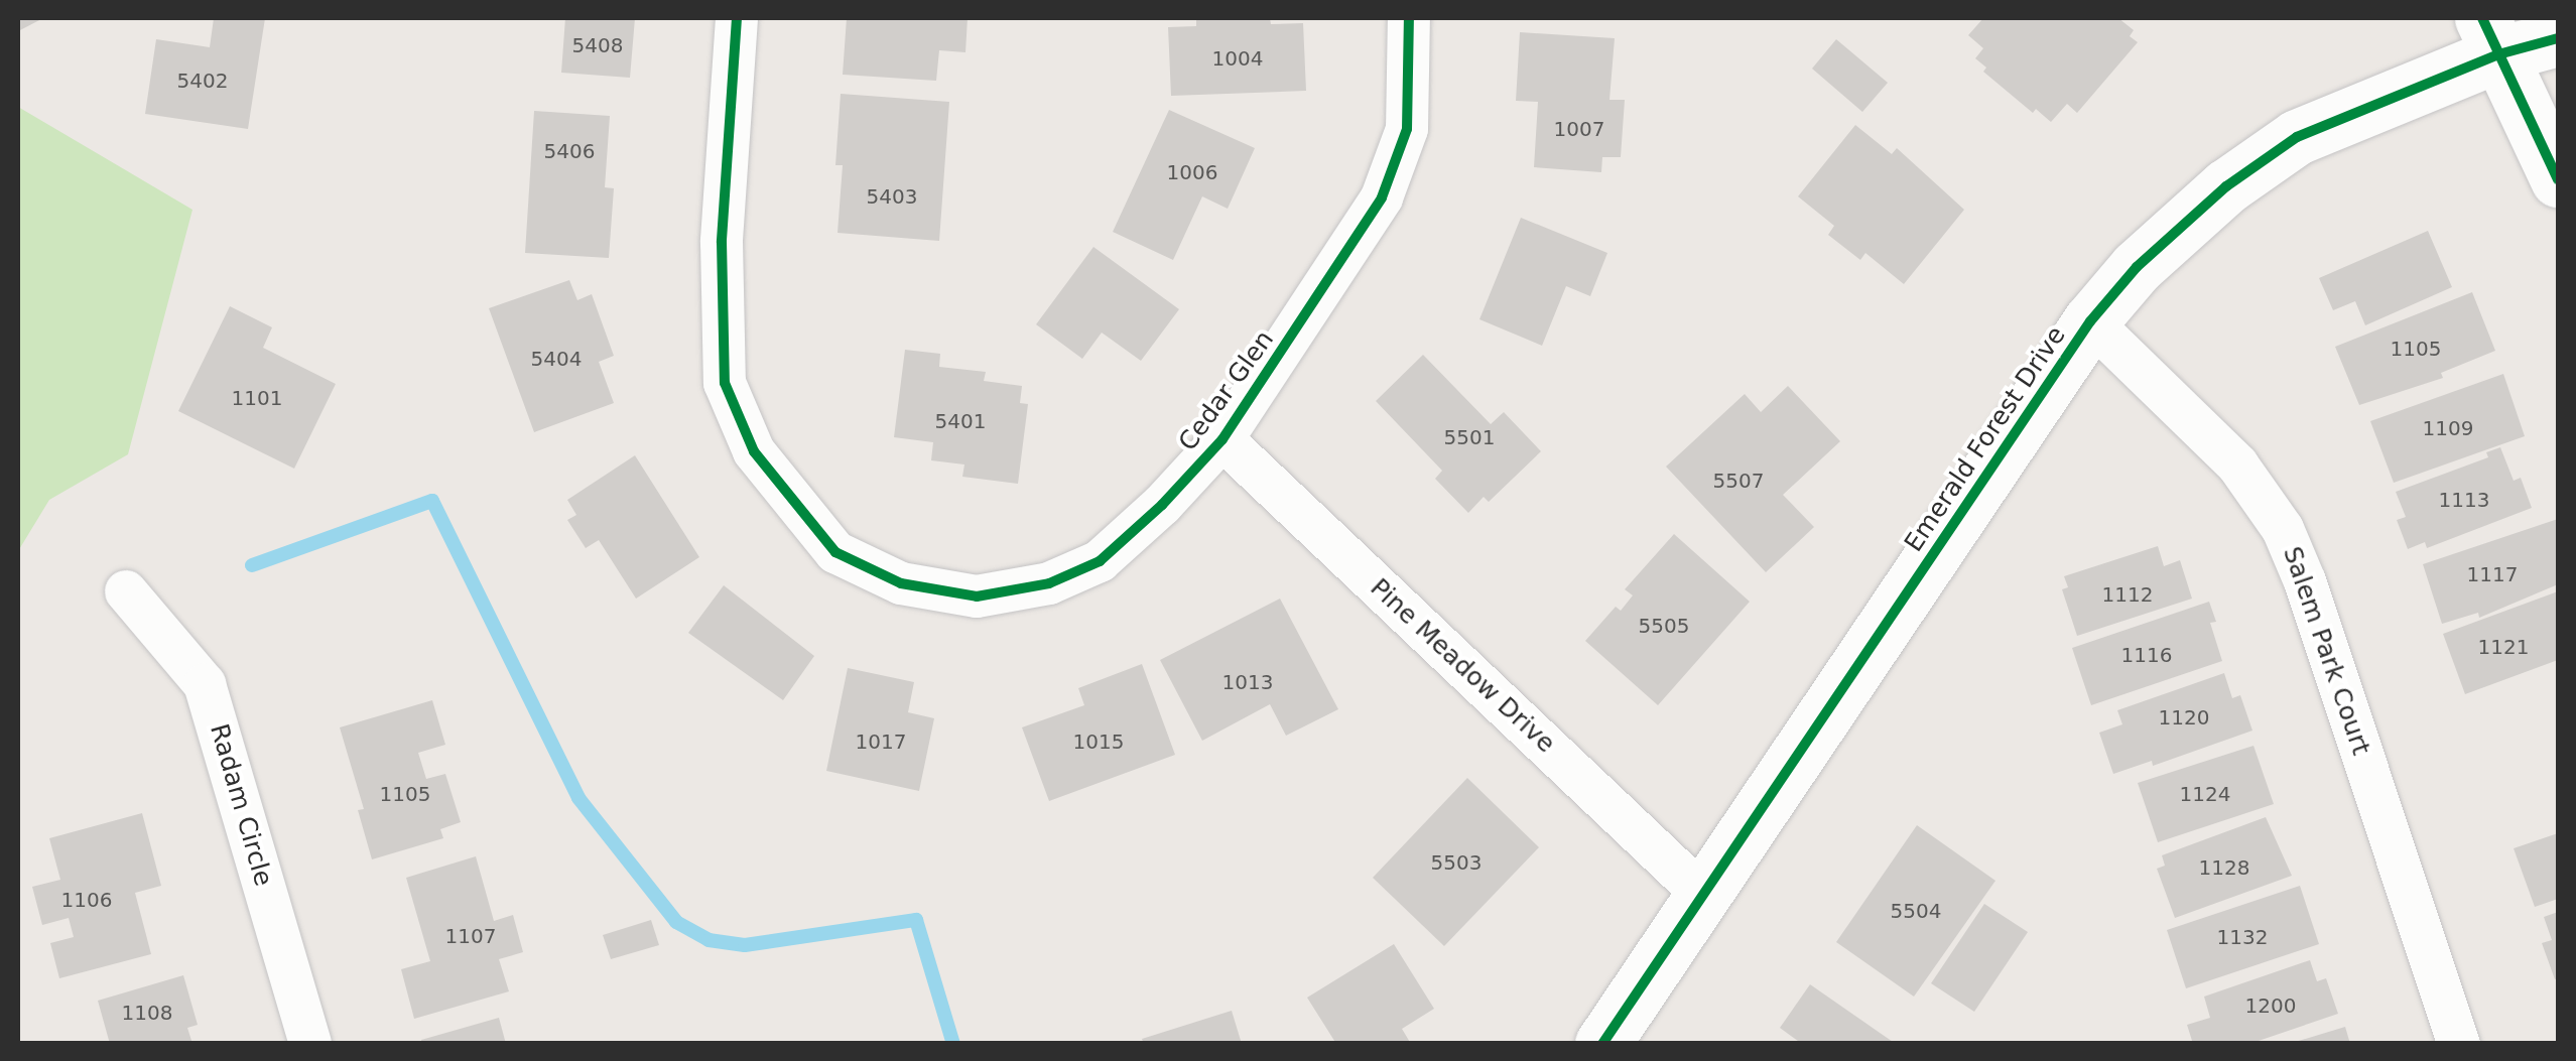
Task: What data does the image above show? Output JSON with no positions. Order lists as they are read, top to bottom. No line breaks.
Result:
{"streets":{"street":["Cedar Glen","Emerald Forest Drive","Salem Park Court","Pine Meadow Drive","Radam Circle"]},"crossings":[["Cedar Glen","Pine Meadow Drive"],["Emerald Forest Drive","Salem Park Court"],["Emerald Forest Drive","Pine Meadow Drive"]],"house_numbers":["5408","1004","5402","1007","5406","1006","5403","1105","5404","1101","5401","1109","5501","5507","1113","1117","1112","5505","1121","1116","1013","1120","1017","1015","1105","1124","5503","1128","1106","5504","1107","1132","1200","1108"]}
